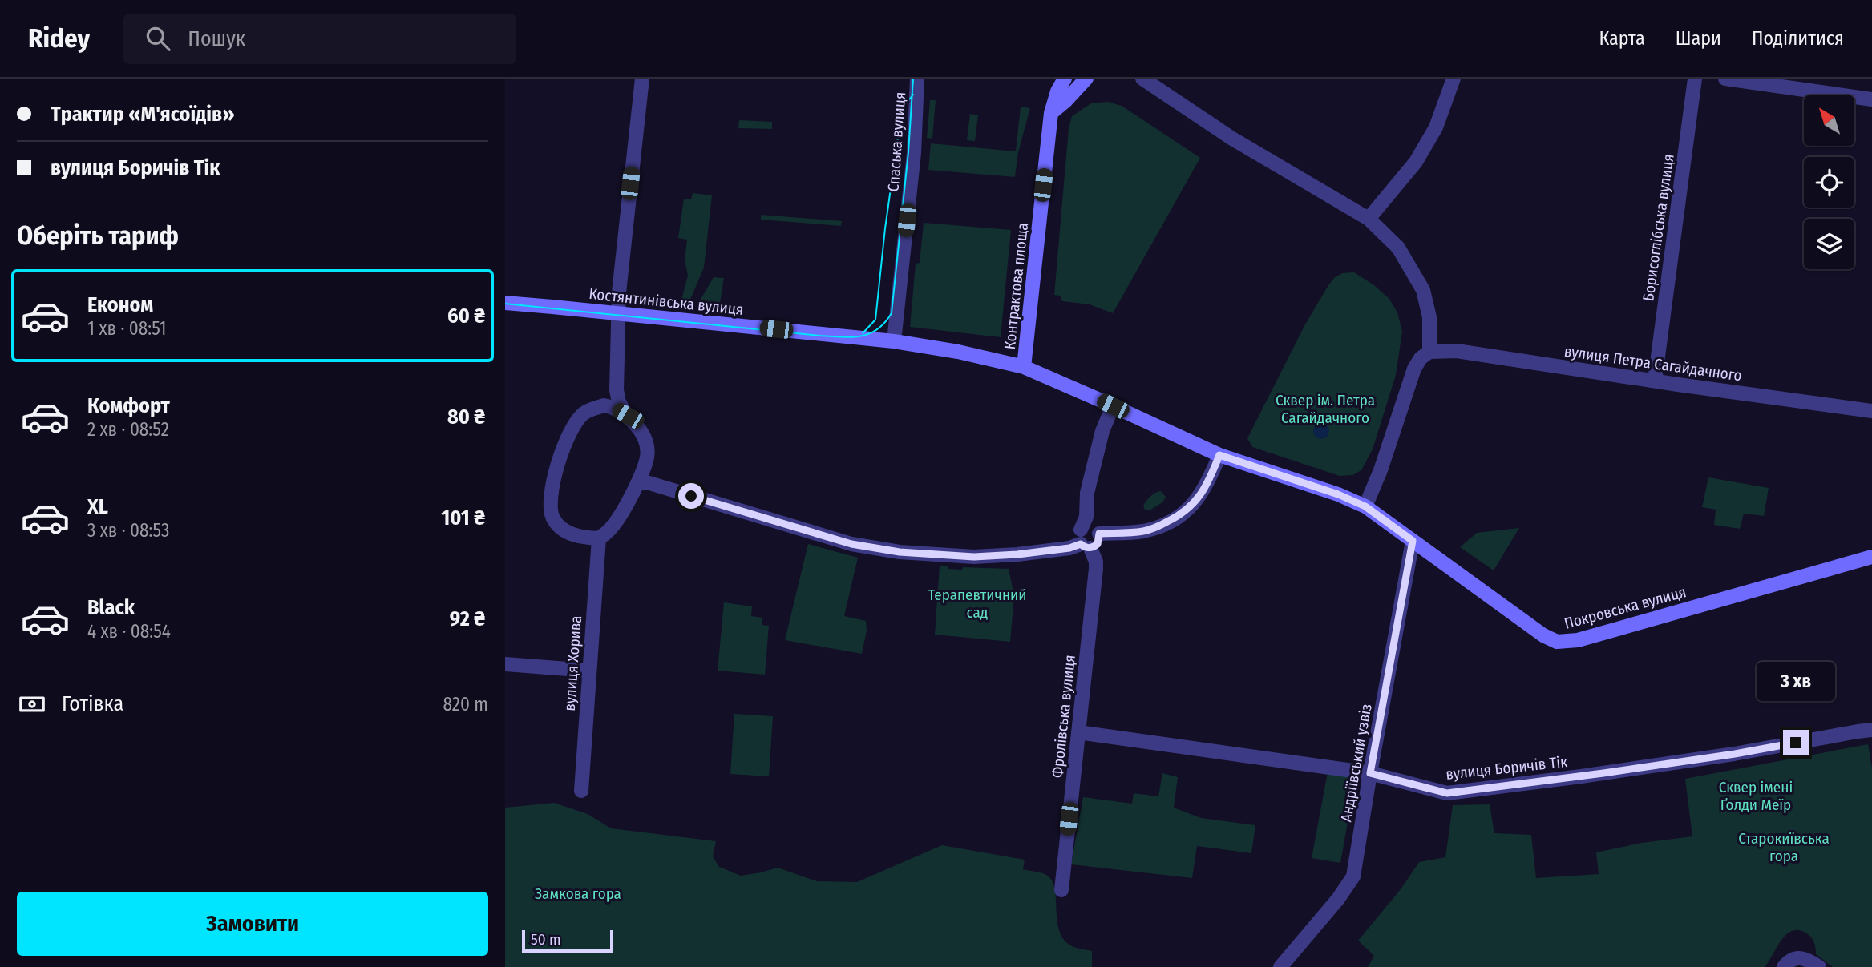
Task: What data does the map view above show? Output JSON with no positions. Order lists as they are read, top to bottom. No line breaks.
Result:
{"streets":{"street":["Спаська вулиця","Борисоглібська вулиця","Контрактова площа","Костянтинівська вулиця","вулиця Петра Сагайдачного","Покровська вулиця","вулиця Хорива","Фролівська вулиця","Андріївський узвіз","вулиця Боричів Тік"]},"crossings":[["Спаська вулиця","Костянтинівська вулиця"],["Борисоглібська вулиця","вулиця Петра Сагайдачного"],["Контрактова площа","Костянтинівська вулиця"],["Контрактова площа","Покровська вулиця"],["Контрактова площа","Андріївський узвіз"],["Покровська вулиця","Андріївський узвіз"],["Фролівська вулиця","вулиця Боричів Тік"],["Андріївський узвіз","вулиця Боричів Тік"]],"parks":["Сквер ім. Петра Сагайдачного","Терапевтичний сад","Сквер імені Ґолди Меїр","Старокиївська гора","Замкова гора"],"scale_bar":"50 m","north":"top left","page":{"header":"Ridey","search":"Пошук","nav":["Карта","Шари","Поділитися"],"banner":["Трактир «М'ясоїдів»","вулиця Боричів Тік"],"heading":"Оберіть тариф","list":[{"name":"Економ","note":"1 хв · 08:51","value":"60 ₴"},{"name":"Комфорт","note":"2 хв · 08:52","value":"80 ₴"},{"name":"XL","note":"3 хв · 08:53","value":"101 ₴"},{"name":"Black","note":"4 хв · 08:54","value":"92 ₴"}],"bubble":"3 хв","pay":["Готівка","820 m"],"buttons":"Замовити","scale":"50 m"}}
